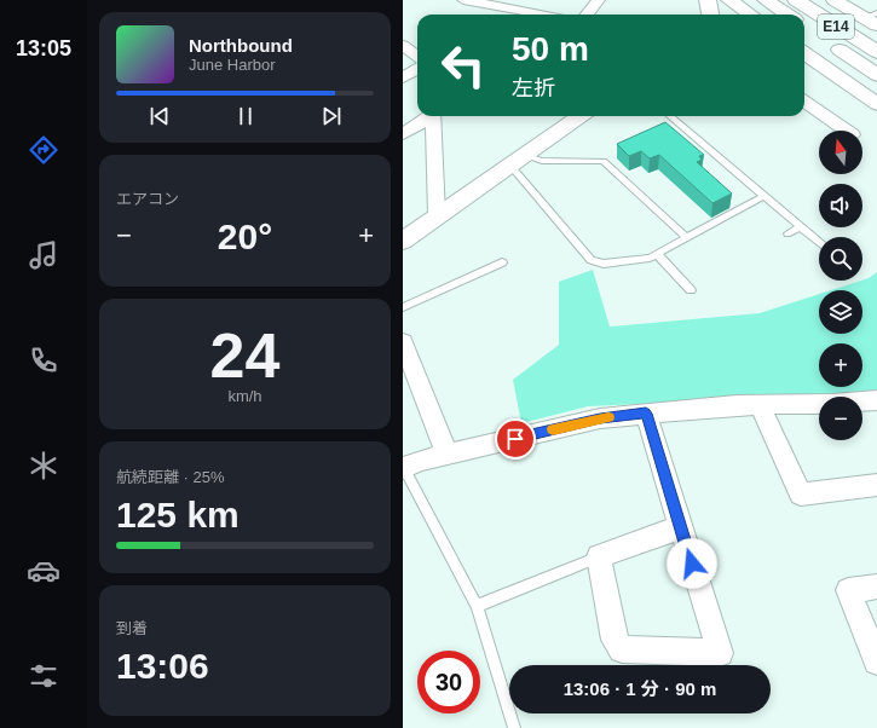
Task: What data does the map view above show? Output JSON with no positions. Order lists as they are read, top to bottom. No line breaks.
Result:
{"streets":{"highway":["E14"]},"north":"top","page":{"tabs":"13:05","turn":["50 m","左折"],"song":["Northbound","June Harbor"],"map_buttons":["+","−"],"tile":["エアコン",["24","km/h"],["航続距離 · 25%","125 km"],["到着","13:06"]],"heat":["−","20°","+"],"limit":"30","trip":"13:06 · 1 分 · 90 m"}}
